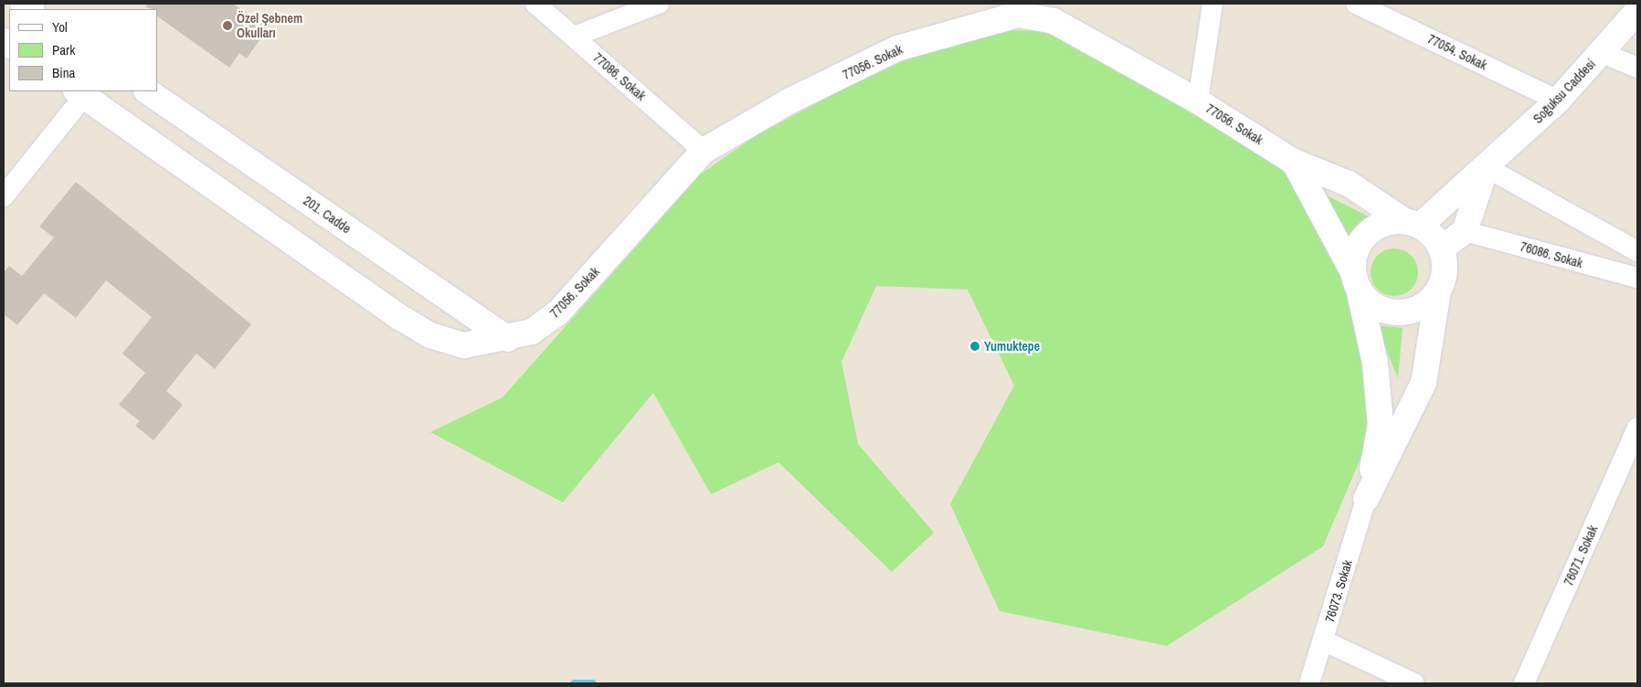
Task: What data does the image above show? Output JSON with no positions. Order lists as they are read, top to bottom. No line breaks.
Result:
{"streets":{"street":["77054. Sokak","77056. Sokak","77086. Sokak","Soğuksu Caddesi","201. Cadde","76086. Sokak","76071. Sokak","76073. Sokak"]},"crossings":[["77054. Sokak","Soğuksu Caddesi"],["77056. Sokak","77086. Sokak"],["77056. Sokak","Soğuksu Caddesi"],["77056. Sokak","201. Cadde"]],"places":["Özel Şebnem Okulları","Yumuktepe"],"legend":["Yol","Park","Bina"]}
